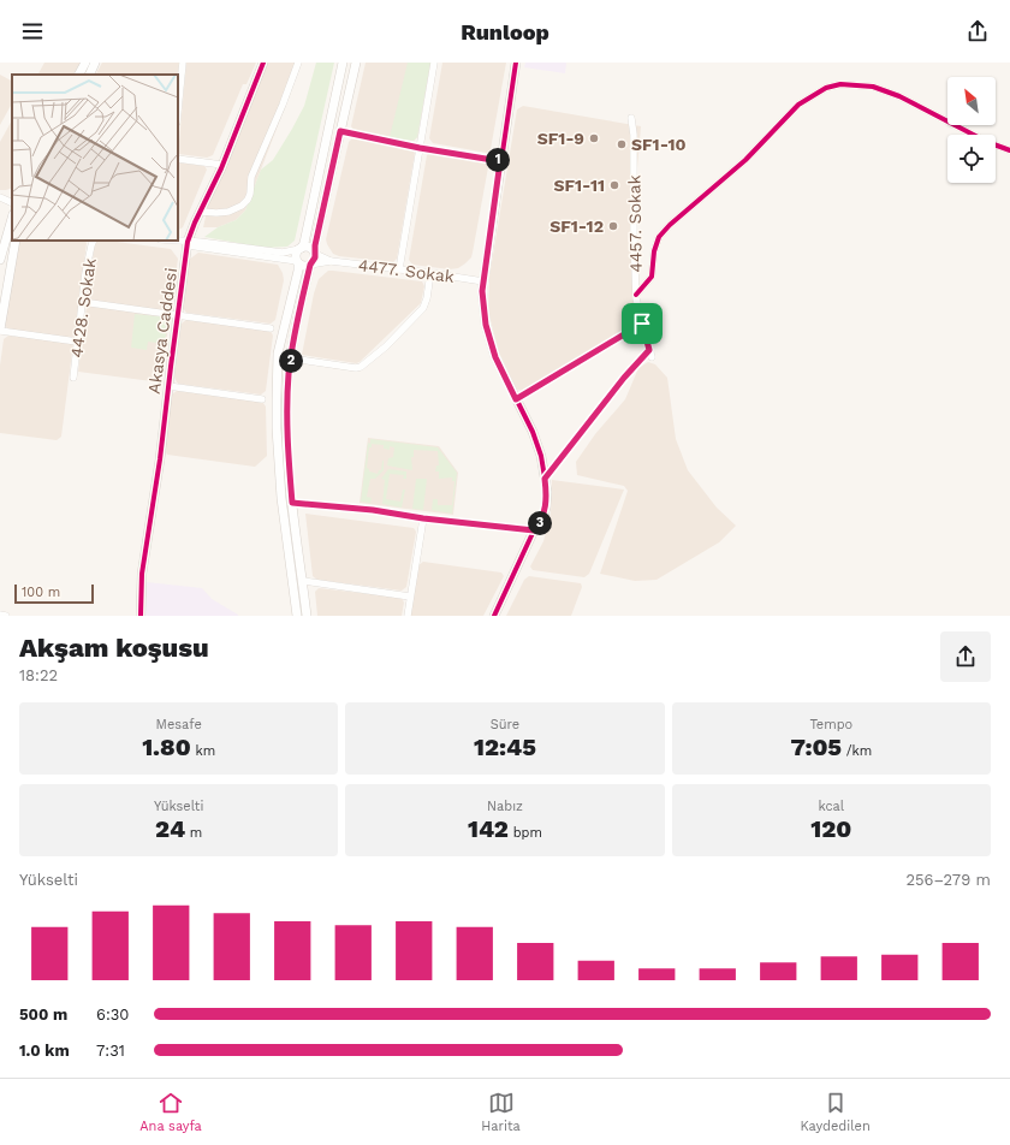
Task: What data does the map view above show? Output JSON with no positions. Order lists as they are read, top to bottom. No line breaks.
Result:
{"streets":{"street":["4457. Sokak","4477. Sokak","4428. Sokak","Akasya Caddesi"]},"places":["SF1-9","SF1-10","SF1-11","SF1-12"],"scale_bar":"100 m","north":"top left","page":{"header":"Runloop","pins":["1","2","3"],"scale":"100 m","heading":["Akşam koşusu","18:22"],"stats":[["Mesafe","1.80 km"],["Süre","12:45"],["Tempo","7:05 /km"],["Yükselti","24 m"],["Nabız","142 bpm"],["kcal","120"]],"chart":["Yükselti","256–279 m"],"list":[{"name":"500 m","note":"6:30"},{"name":"1.0 km","note":"7:31"}],"tabs":["Ana sayfa","Harita","Kaydedilen"]}}
